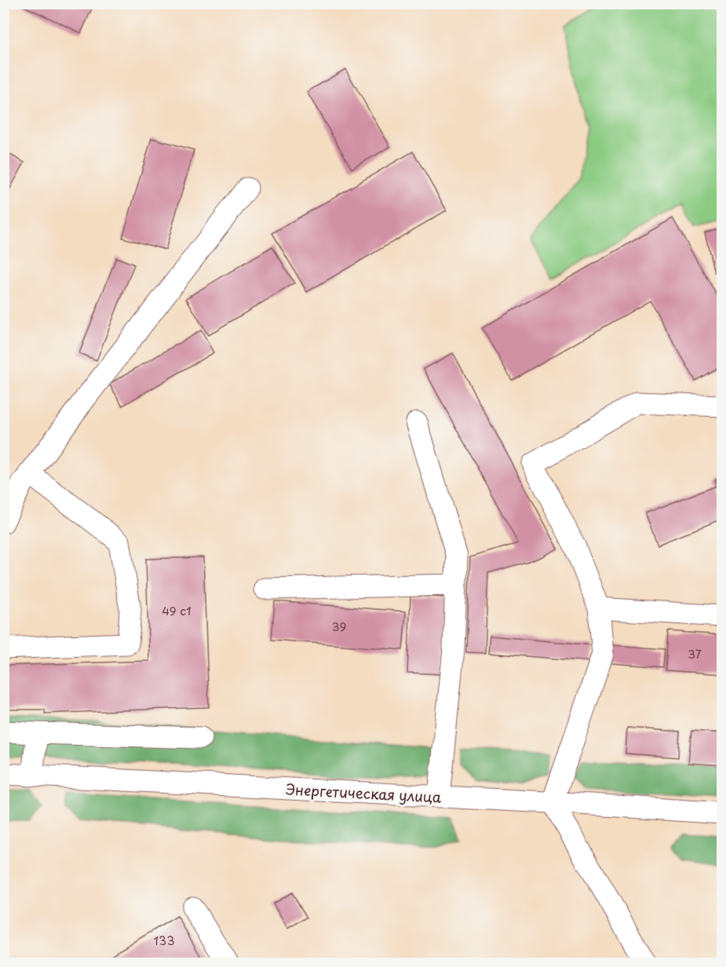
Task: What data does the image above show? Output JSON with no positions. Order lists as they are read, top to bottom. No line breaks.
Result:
{"streets":{"street":["Энергетическая улица"]},"house_numbers":["49 с1","39","37","133"]}
